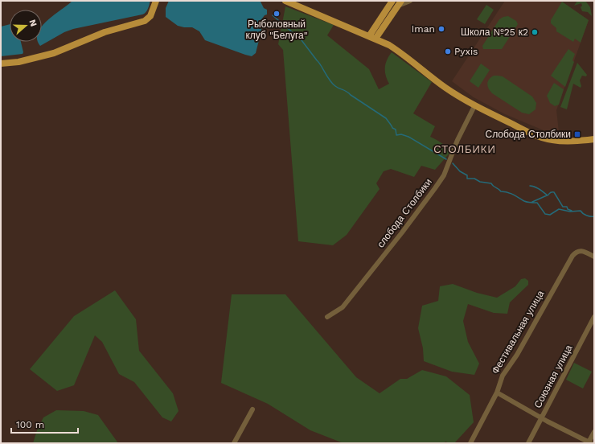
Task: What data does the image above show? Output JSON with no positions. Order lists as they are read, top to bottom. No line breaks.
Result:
{"streets":{"street":["слобода Столбики","Фестивальная улица","Союзная улица"]},"districts":["СТОЛБИКИ"],"places":{"other":["Рыболовный клуб \"Белуга\"","Iman","Школа №25 к2","Pyxis"],"transit":["Слобода Столбики"]},"scale_bar":"100 m","north":"right"}
